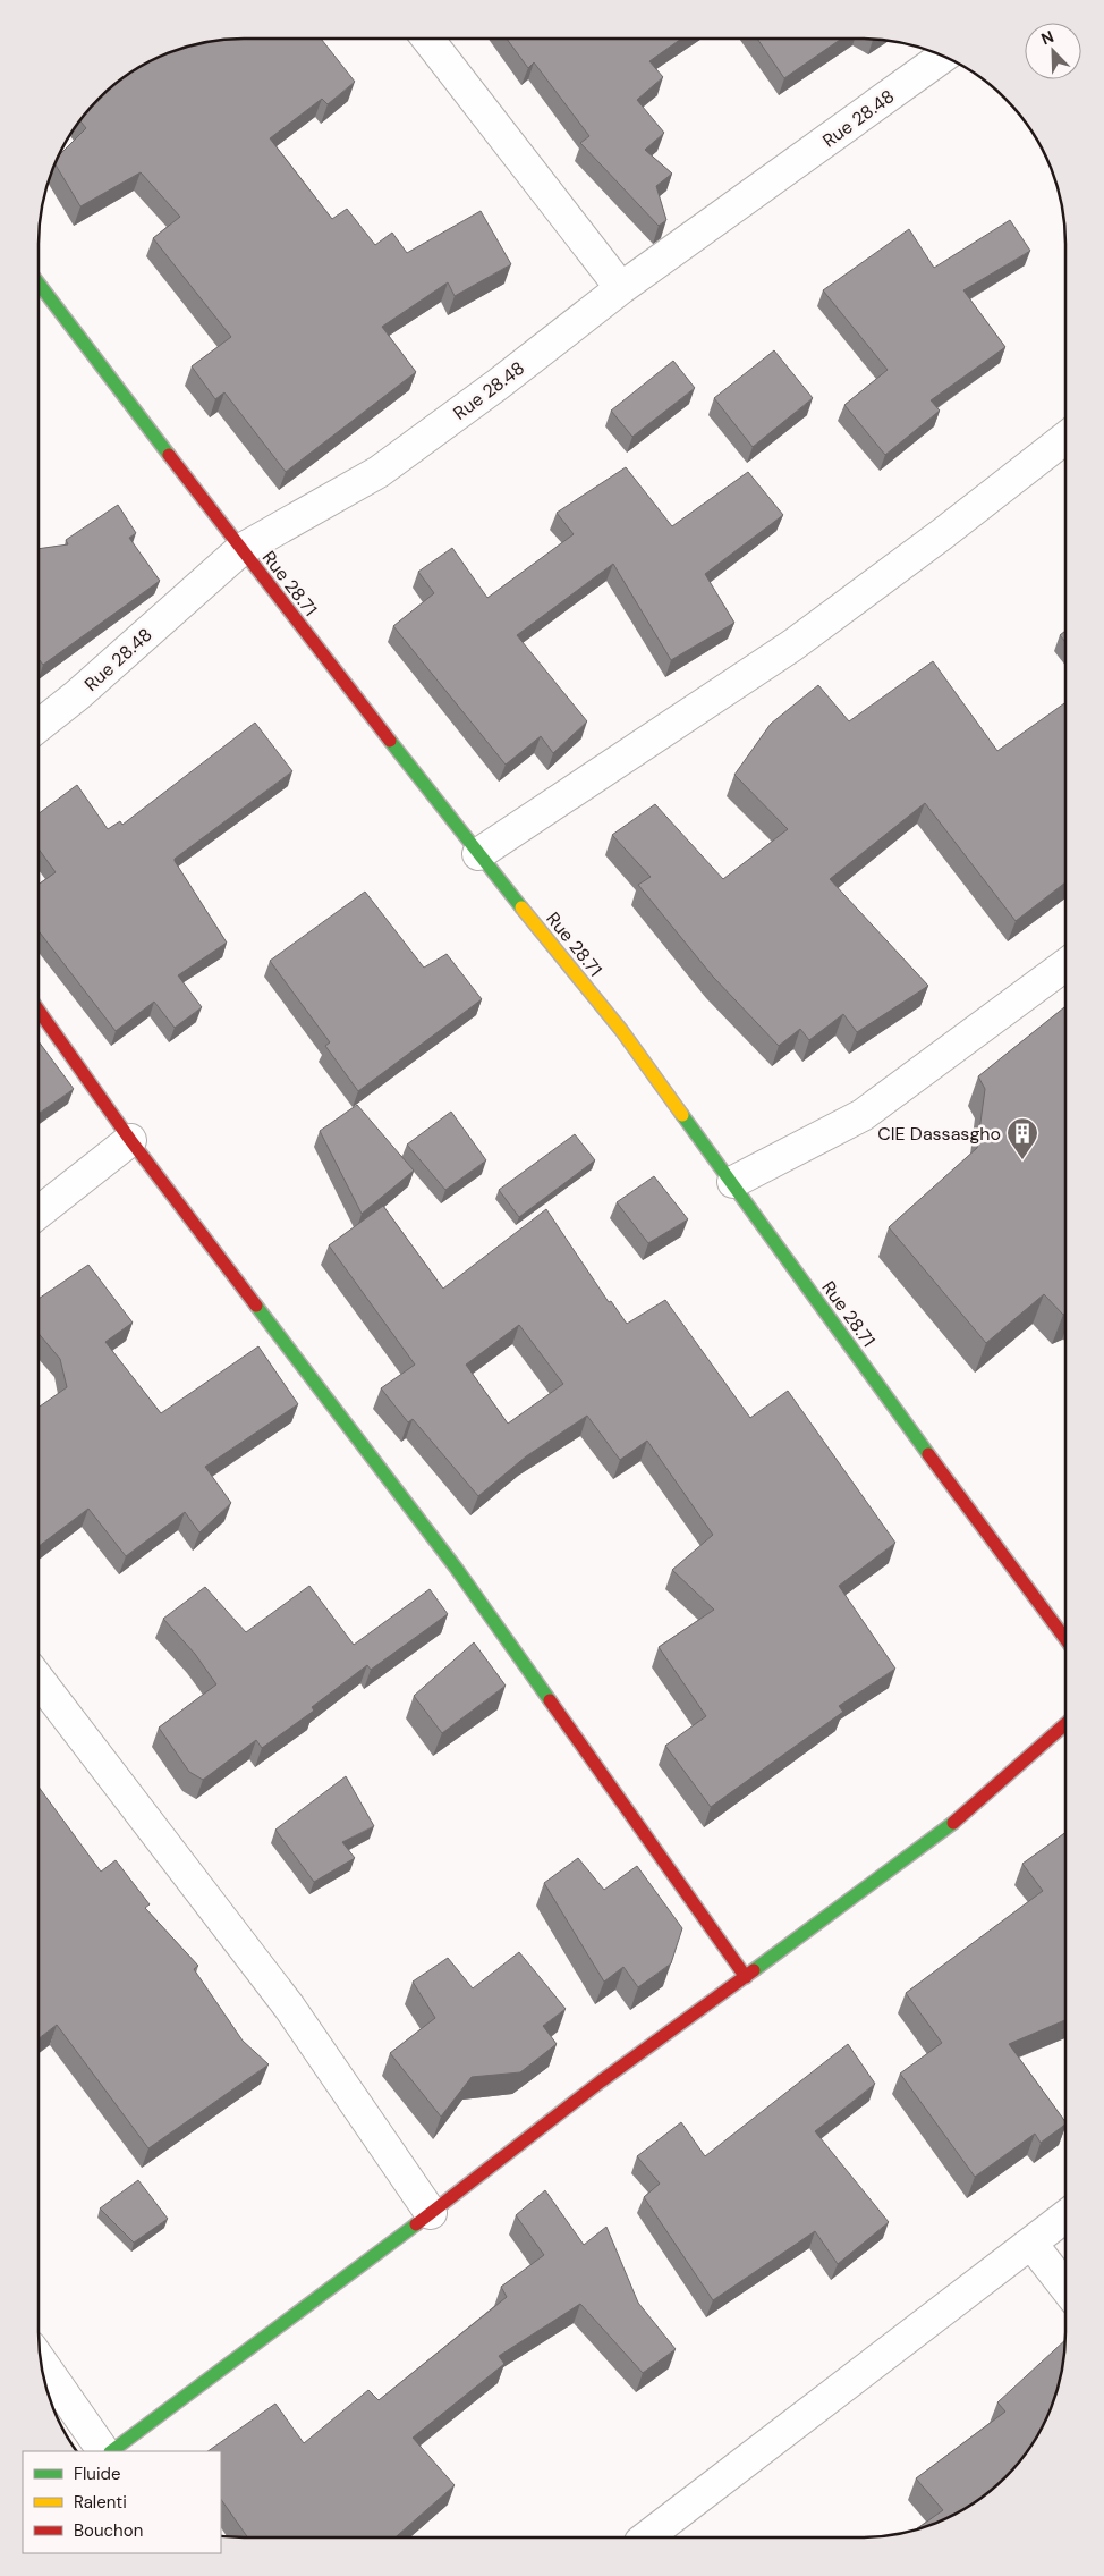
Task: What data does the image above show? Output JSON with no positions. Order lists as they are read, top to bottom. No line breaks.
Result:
{"streets":{"street":["Rue 28.48","Rue 28.71"]},"crossings":[["Rue 28.48","Rue 28.71"]],"places":{"building":["CIE Dassasgho"]},"legend":["Fluide","Ralenti","Bouchon"],"north":"top left"}
